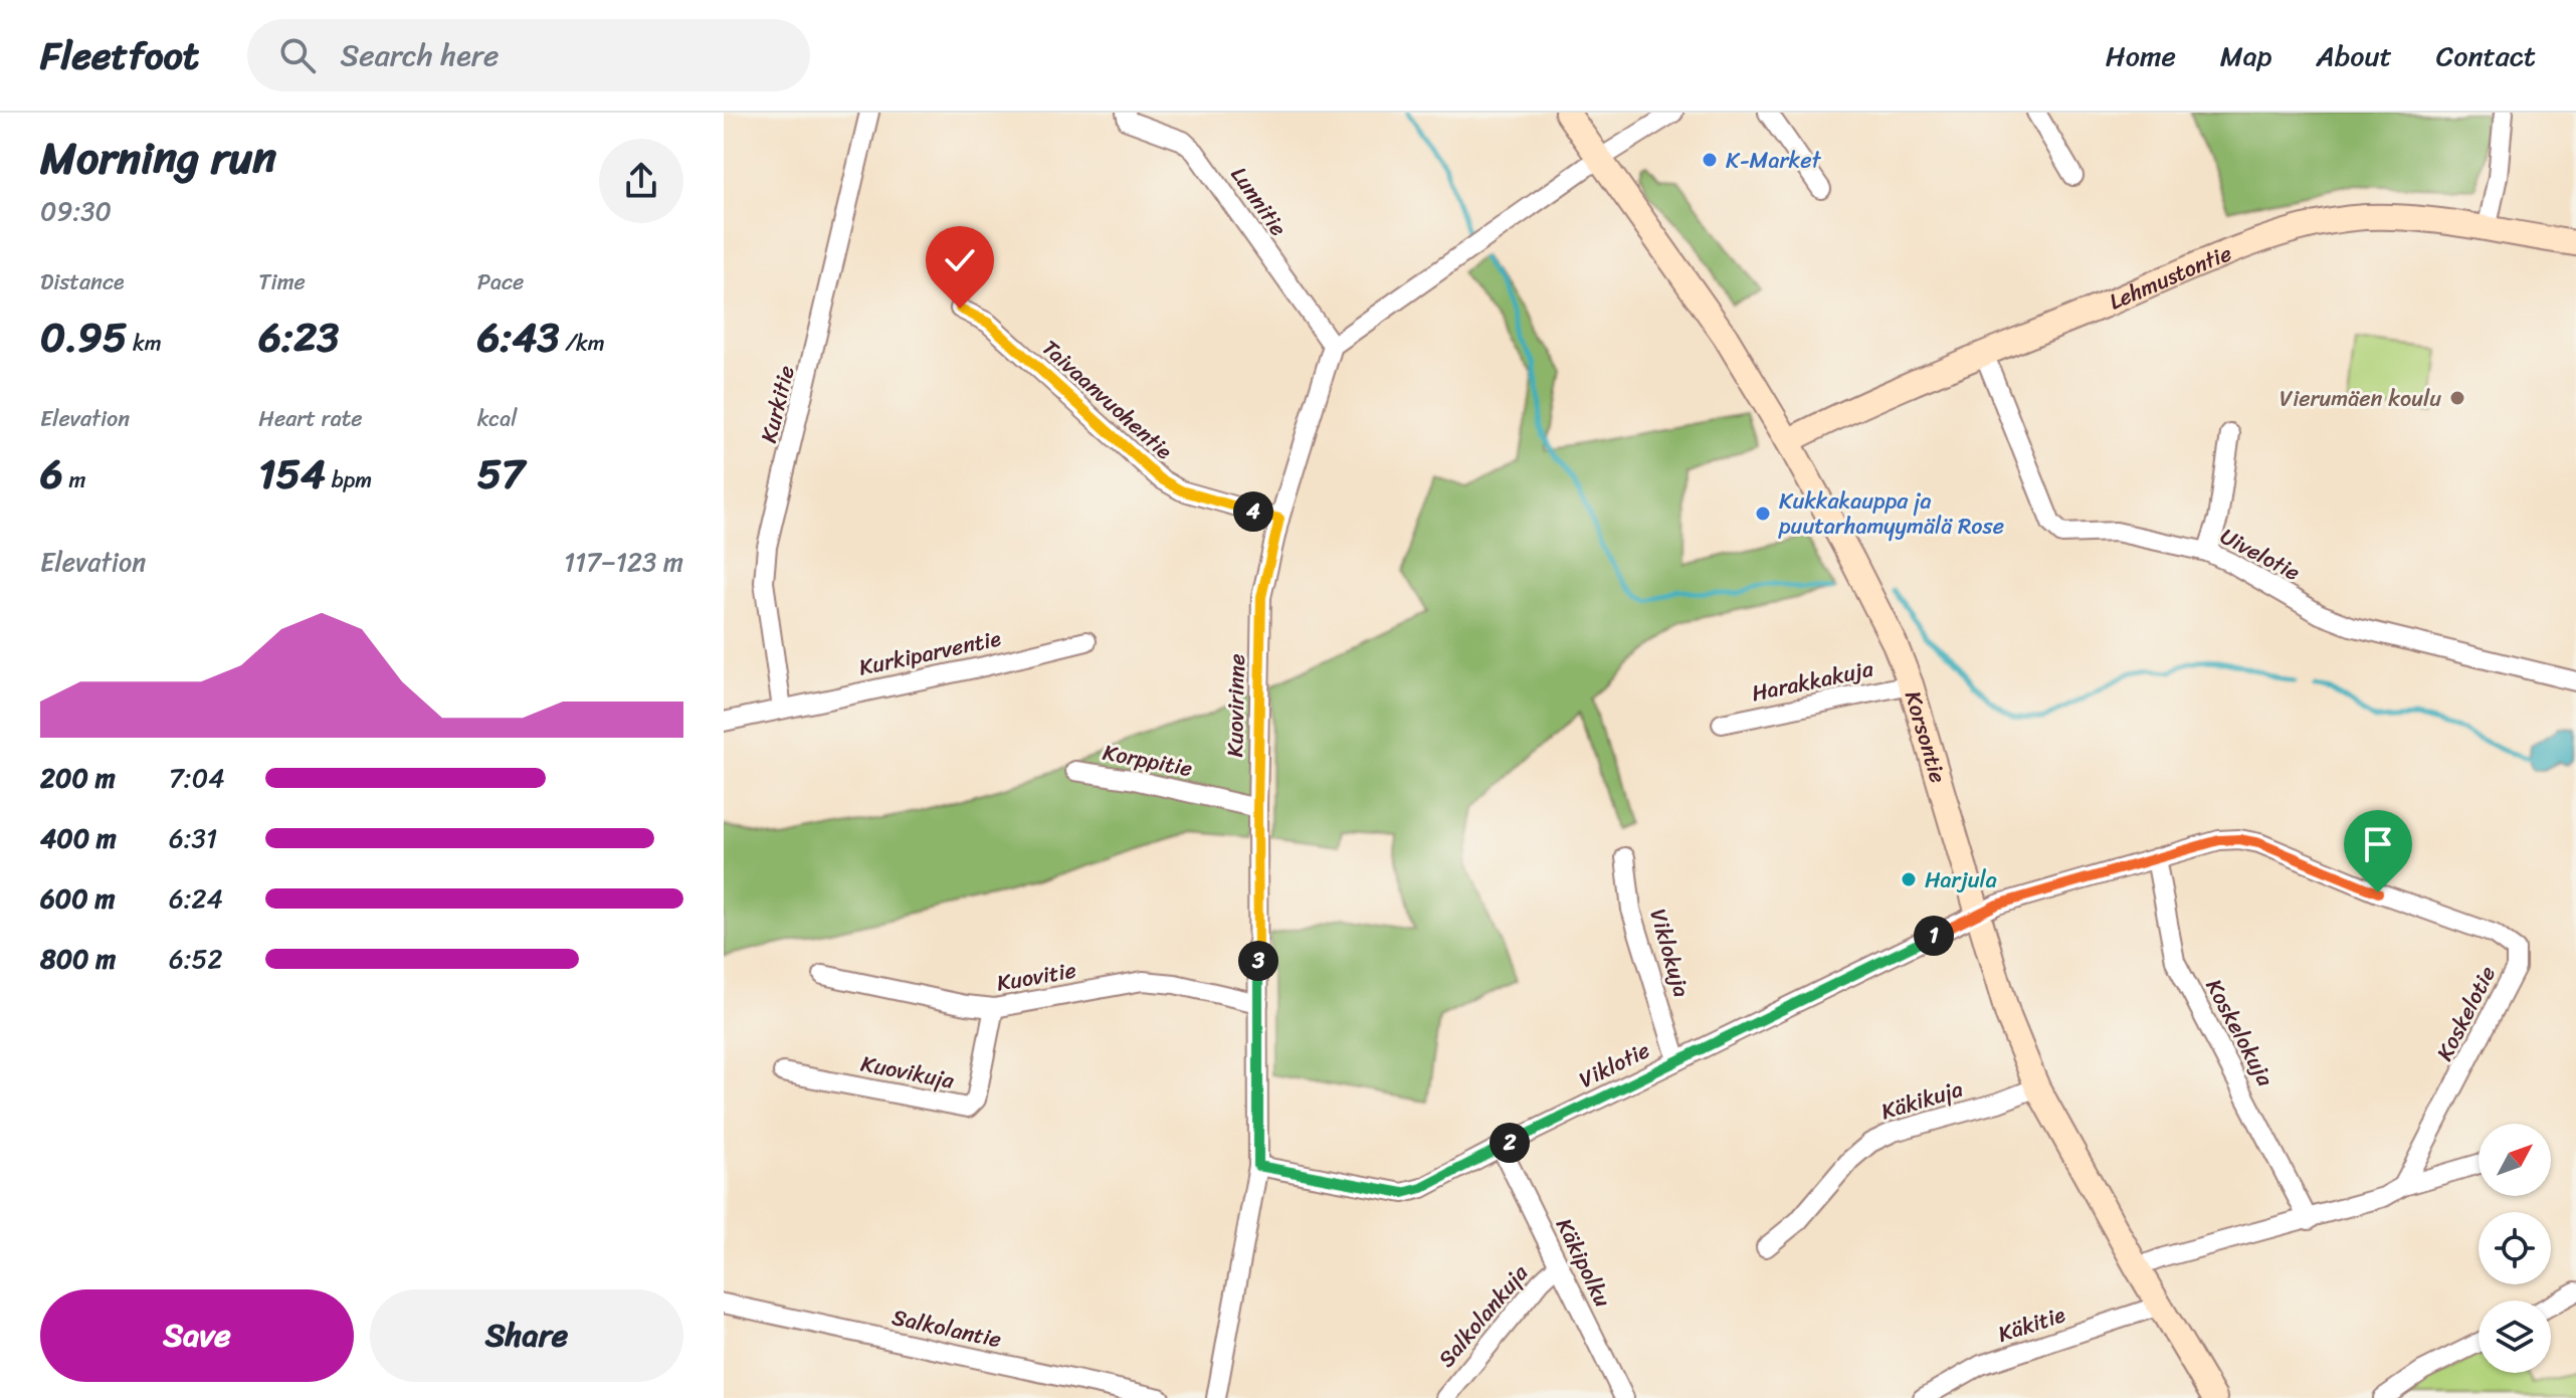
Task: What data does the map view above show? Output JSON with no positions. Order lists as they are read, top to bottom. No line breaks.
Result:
{"streets":{"main road":["Lehmustontie","Korsontie"],"street":["Lunnitie","Taivaanvuohentie","Kurkitie","Uivelotie","Kurkiparventie","Harakkakuja","Kuovirinne","Korppitie","Viklokuja","Kuovitie","Koskelotie","Koskelokuja","Viklotie","Kuovikuja","Käkikuja","Käkipolku","Salkolankuja","Käkitie","Salkolantie"]},"crossings":[["Lunnitie","Kuovirinne"],["Lehmustontie","Uivelotie"],["Lehmustontie","Korsontie"],["Taivaanvuohentie","Kuovirinne"],["Kurkitie","Kurkiparventie"],["Harakkakuja","Korsontie"],["Kuovirinne","Korppitie"],["Kuovirinne","Kuovitie"],["Kuovirinne","Viklotie"],["Korsontie","Koskelotie"],["Korsontie","Viklotie"],["Korsontie","Käkikuja"],["Korsontie","Käkitie"],["Viklokuja","Viklotie"],["Kuovitie","Kuovikuja"],["Koskelotie","Koskelokuja"],["Koskelotie","Viklotie"],["Viklotie","Käkipolku"],["Käkipolku","Salkolankuja"]],"places":["K-Market","Vierumäen koulu","Kukkakauppa ja puutarhamyymälä Rose","Harjula"],"north":"top right","page":{"header":"Fleetfoot","search":"Search here","nav":["Home","Map","About","Contact"],"heading":["Morning run","09:30"],"stats":[["Distance","0.95 km"],["Time","6:23"],["Pace","6:43 /km"],["Elevation","6 m"],["Heart rate","154 bpm"],["kcal","57"]],"pins":["4","1","3","2"],"chart":["Elevation","117–123 m"],"list":[{"name":"200 m","note":"7:04"},{"name":"400 m","note":"6:31"},{"name":"600 m","note":"6:24"},{"name":"800 m","note":"6:52"}],"buttons":["Save","Share"]}}
